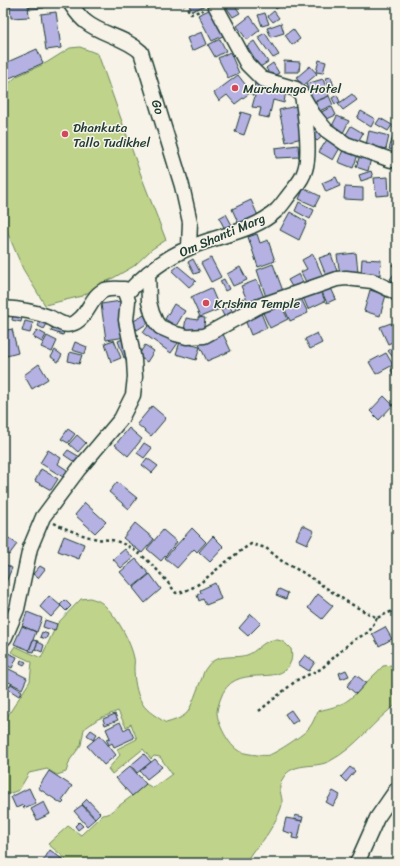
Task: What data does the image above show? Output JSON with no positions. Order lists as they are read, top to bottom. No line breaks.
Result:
{"streets":{"street":["Go","Om Shanti Marg"]},"crossings":[["Go","Om Shanti Marg"]],"places":["Murchunga Hotel","Dhankuta Tallo Tudikhel","Krishna Temple"]}
